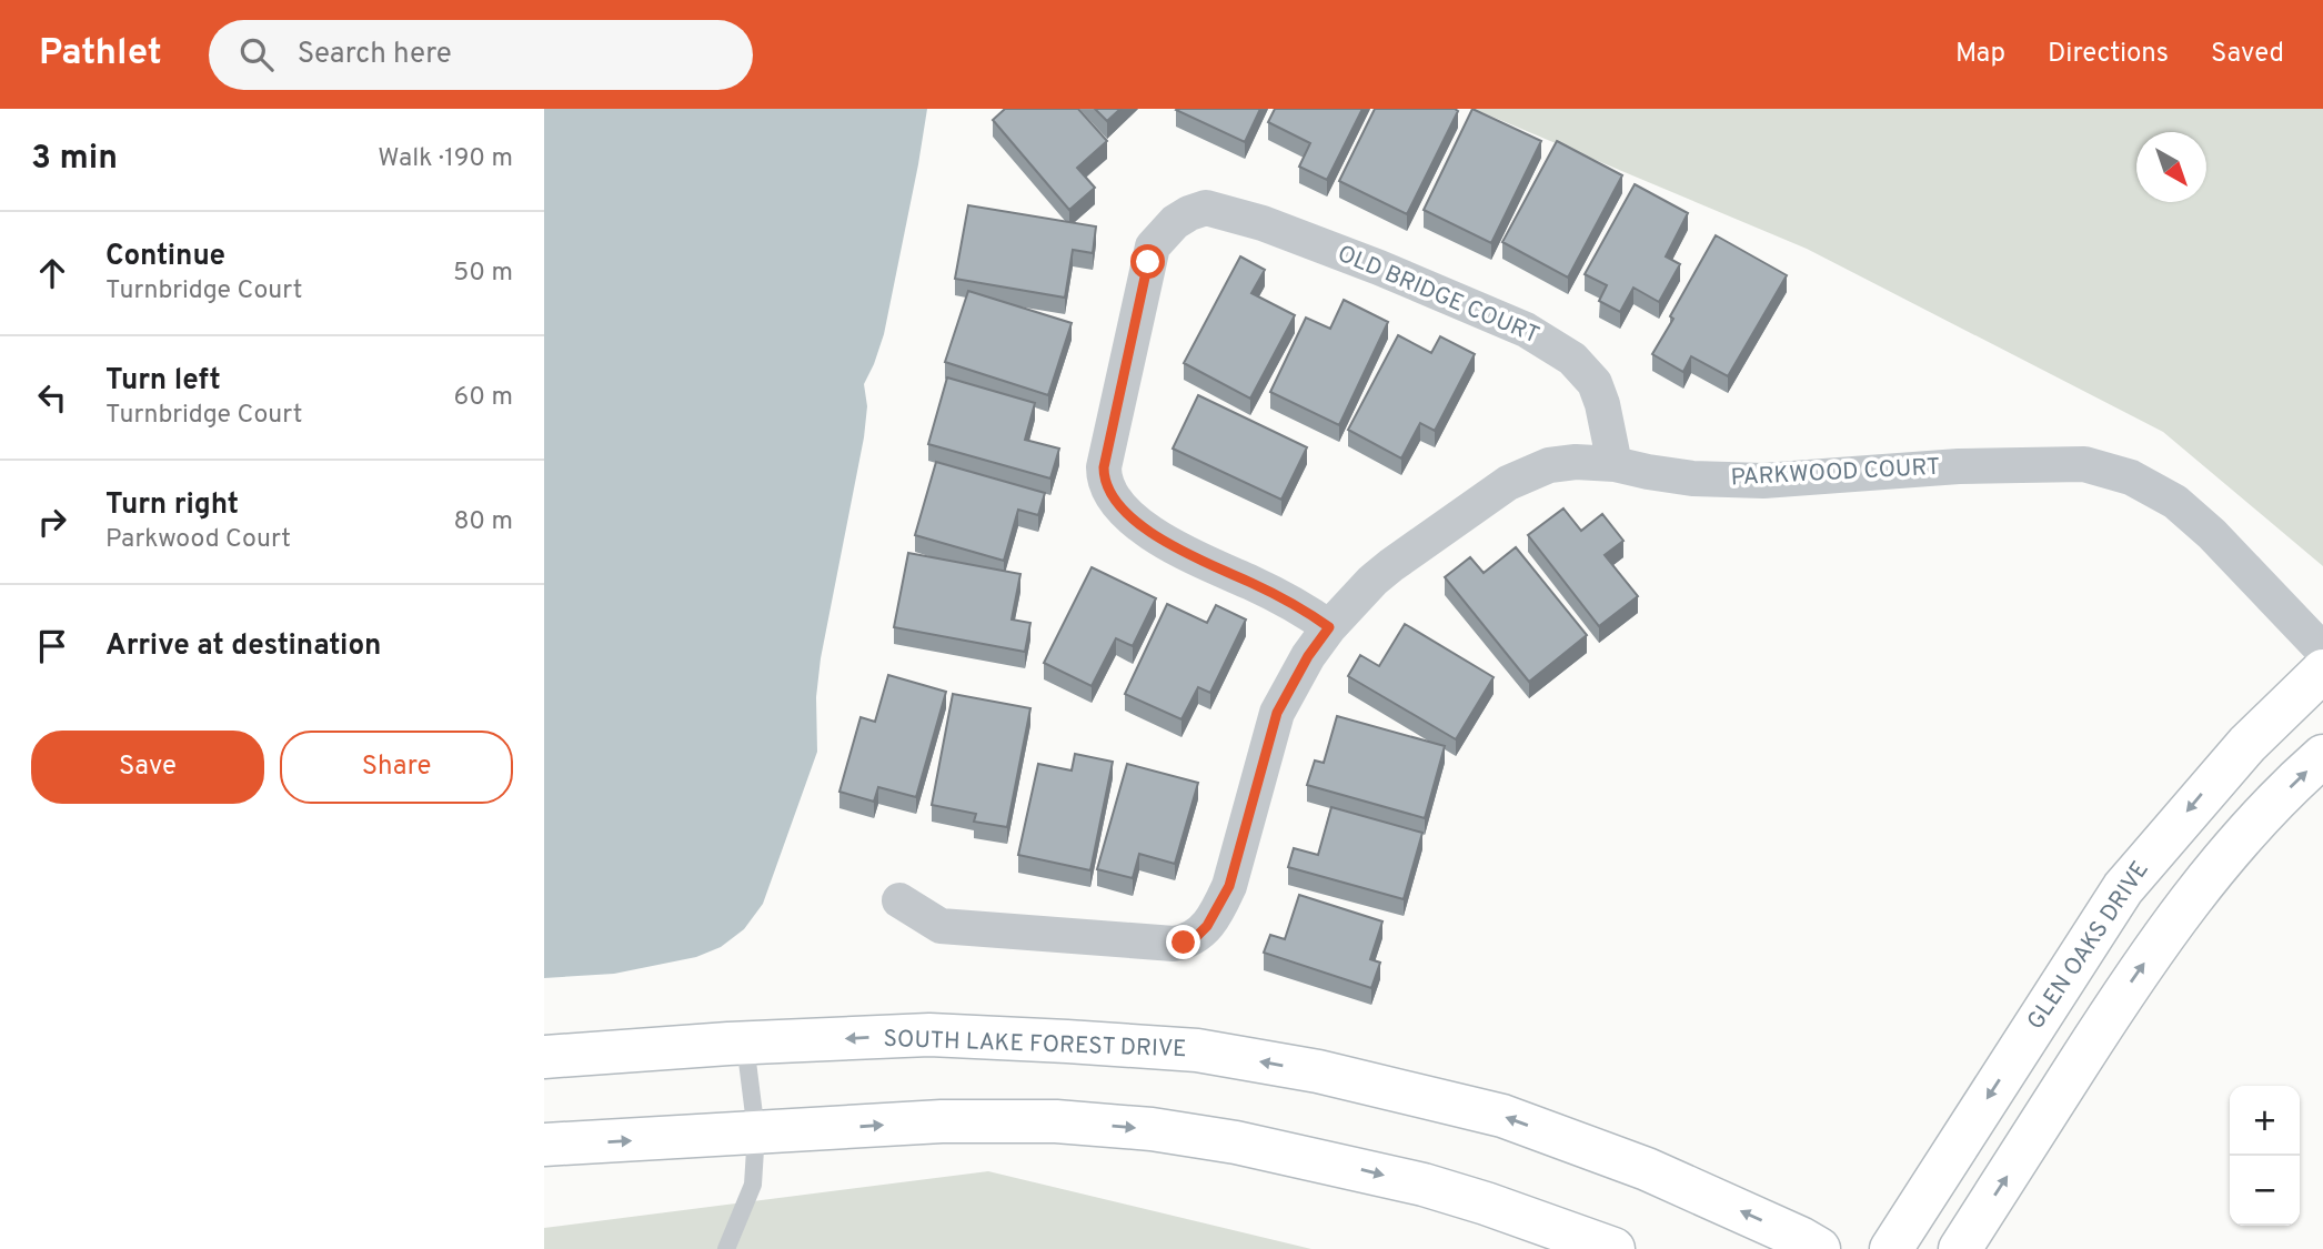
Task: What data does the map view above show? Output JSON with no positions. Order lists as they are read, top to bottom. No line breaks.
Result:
{"streets":{"main road":["GLEN OAKS DRIVE","SOUTH LAKE FOREST DRIVE"],"street":["OLD BRIDGE COURT","PARKWOOD COURT"]},"crossings":[["OLD BRIDGE COURT","PARKWOOD COURT"]],"north":"bottom right","page":{"header":"Pathlet","search":"Search here","nav":["Map","Directions","Saved"],"heading":["3 min","Walk · 190 m"],"list":[["Continue","Turnbridge Court","50 m"],["Turn left","Turnbridge Court","60 m"],["Turn right","Parkwood Court","80 m"],"Arrive at destination"],"buttons":["Save","Share"],"map_buttons":["+","−"]}}
